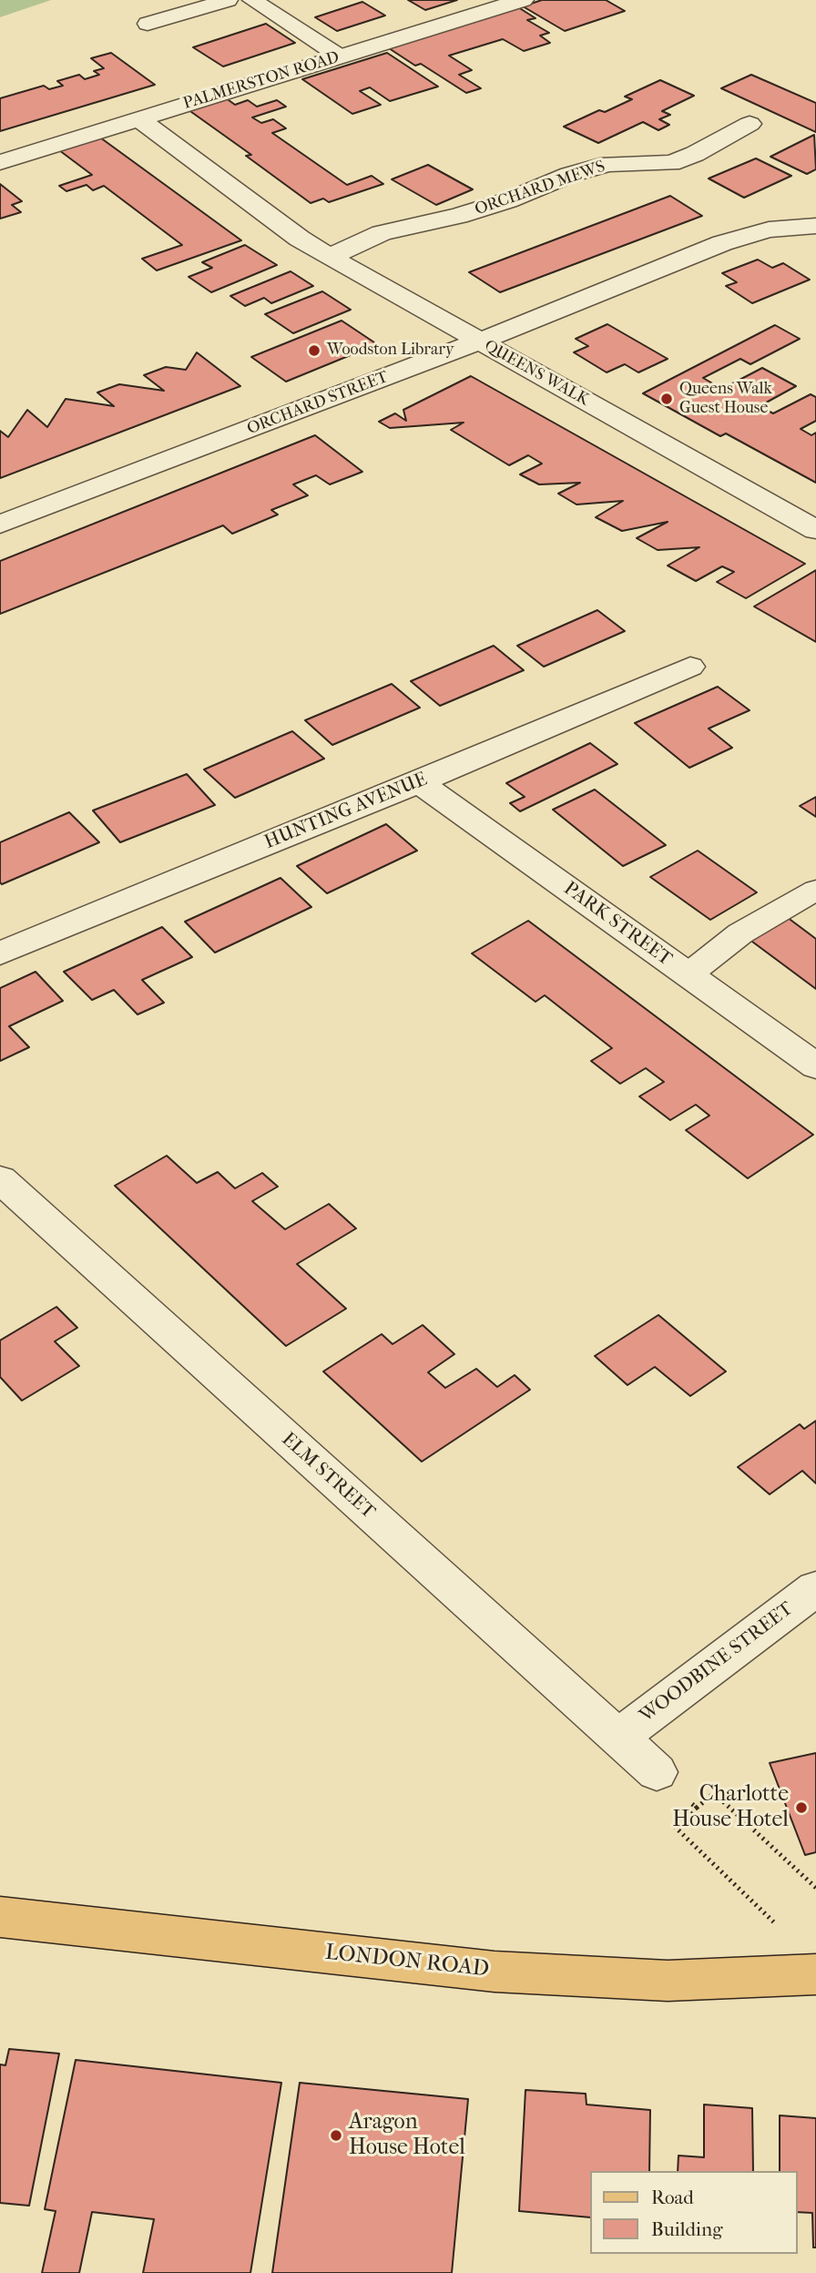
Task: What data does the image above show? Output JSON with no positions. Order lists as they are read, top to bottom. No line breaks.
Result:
{"streets":{"main road":["LONDON ROAD"],"street":["PALMERSTON ROAD","ORCHARD MEWS","QUEENS WALK","ORCHARD STREET","HUNTING AVENUE","PARK STREET","ELM STREET","WOODBINE STREET"]},"crossings":[["PALMERSTON ROAD","QUEENS WALK"],["ORCHARD MEWS","QUEENS WALK"],["QUEENS WALK","ORCHARD STREET"],["HUNTING AVENUE","PARK STREET"],["ELM STREET","WOODBINE STREET"]],"places":["Woodston Library","Queens Walk Guest House","Charlotte House Hotel","Aragon House Hotel"],"legend":["Road","Building"]}
